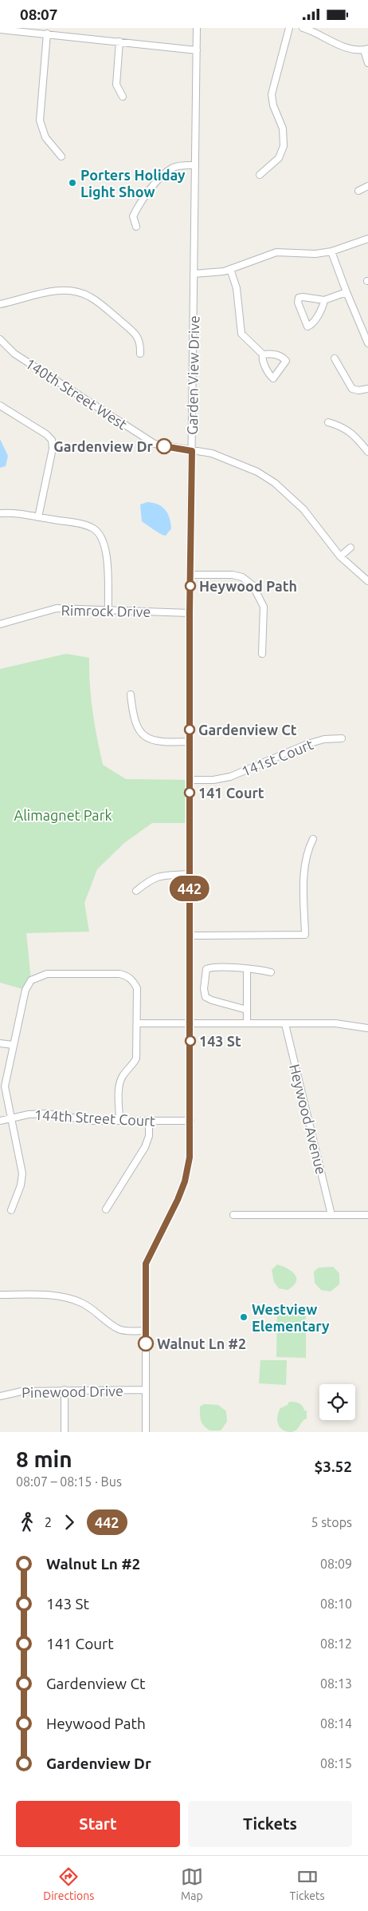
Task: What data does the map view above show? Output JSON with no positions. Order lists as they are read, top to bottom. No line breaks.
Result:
{"streets":{"street":["Garden View Drive","140th Street West","Rimrock Drive","141st Court","144th Street Court","Heywood Avenue","Pinewood Drive"]},"crossings":[["Garden View Drive","140th Street West"],["Garden View Drive","Rimrock Drive"],["Garden View Drive","141st Court"],["Garden View Drive","144th Street Court"],["Garden View Drive","Pinewood Drive"]],"parks":["Alimagnet Park"],"places":["Porters Holiday Light Show","Gardenview Dr","Heywood Path","Gardenview Ct","141 Court","143 St","Westview Elementary","Walnut Ln #2"],"lines":["bus line 442"],"page":{"status":"08:07","on_map":"442","heading":["8 min","08:07 – 08:15 · Bus","$3.52"],"legs":["2","442","5 stops"],"list":[{"name":"Walnut Ln #2","value":"08:09"},{"name":"143 St","value":"08:10"},{"name":"141 Court","value":"08:12"},{"name":"Gardenview Ct","value":"08:13"},{"name":"Heywood Path","value":"08:14"},{"name":"Gardenview Dr","value":"08:15"}],"buttons":["Start","Tickets"],"tabs":["Directions","Map","Tickets"]}}
